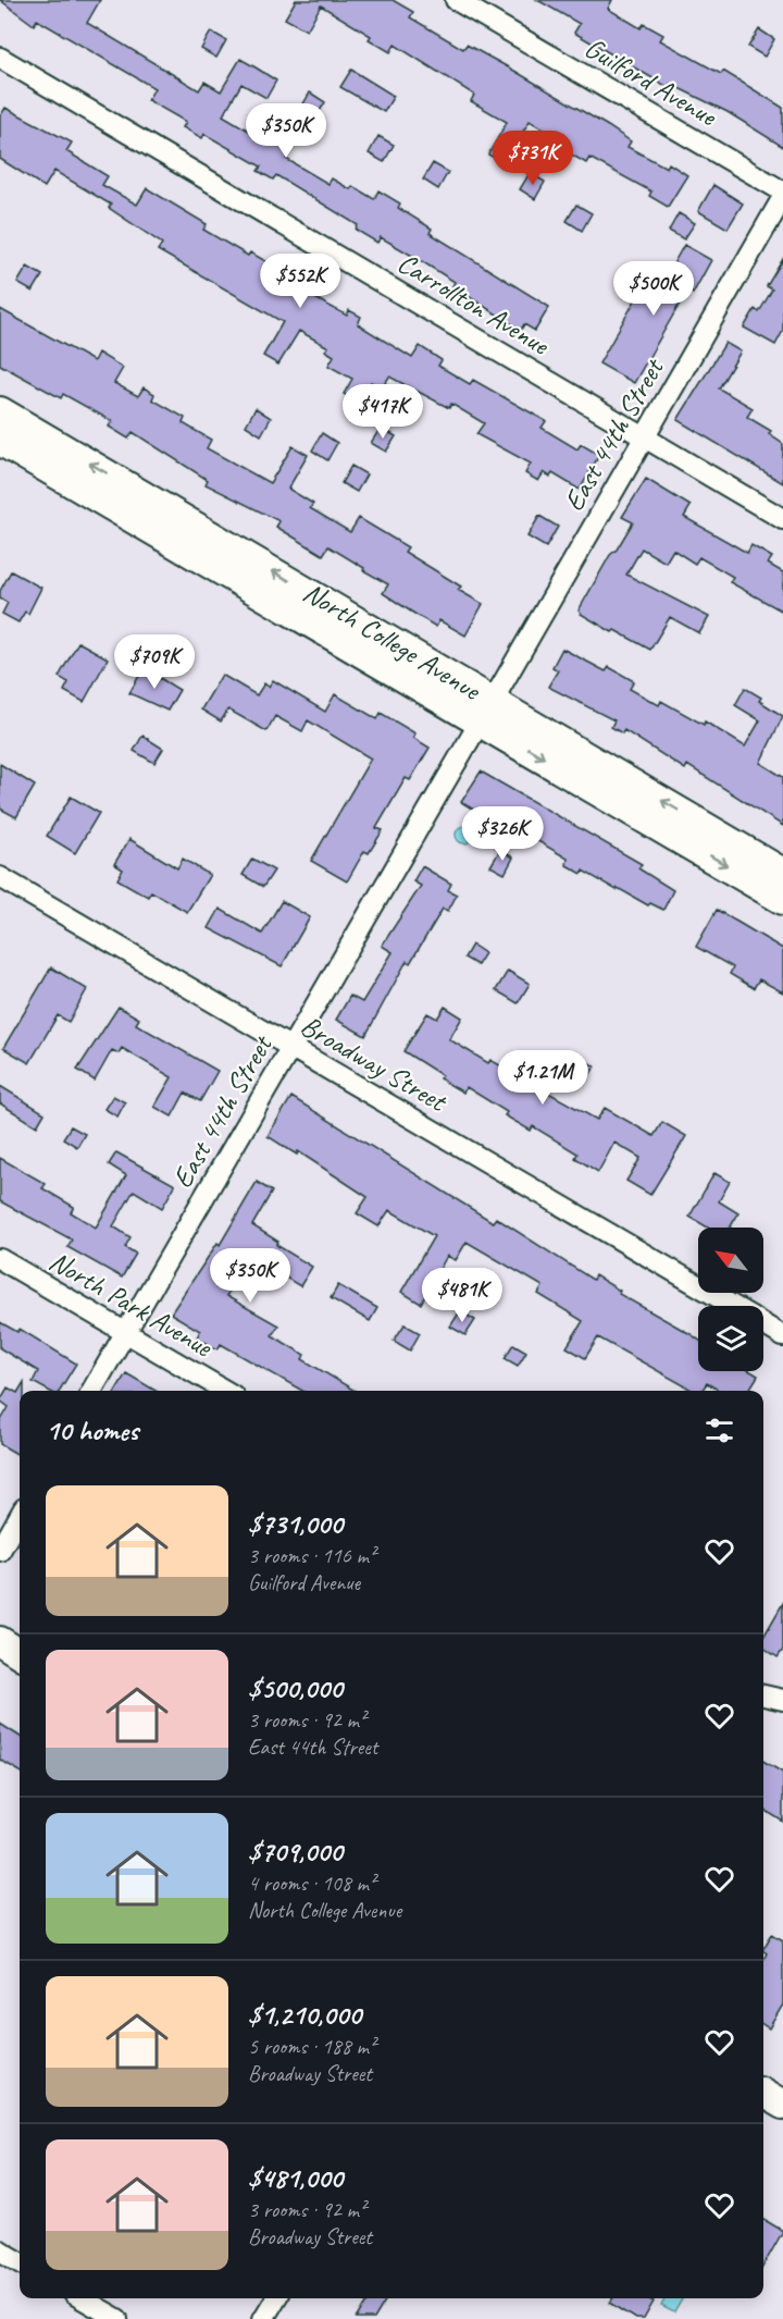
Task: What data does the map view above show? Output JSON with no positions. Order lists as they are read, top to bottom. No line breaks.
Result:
{"streets":{"main road":["North College Avenue"],"street":["Guilford Avenue","Carrollton Avenue","East 44th Street","Broadway Street","North Park Avenue"]},"crossings":[["Guilford Avenue","East 44th Street"],["Carrollton Avenue","East 44th Street"],["East 44th Street","North College Avenue"],["East 44th Street","Broadway Street"],["East 44th Street","North Park Avenue"]],"north":"top left","page":{"price":["$350K","$731K","$552K","$500K","$417K","$709K","$326K","$1.21M","$350K","$481K"],"heading":"10 homes","list":[{"name":"$731,000","note":"3 rooms · 116 m² · Guilford Avenue"},{"name":"$500,000","note":"3 rooms · 92 m² · East 44th Street"},{"name":"$709,000","note":"4 rooms · 108 m² · North College Avenue"},{"name":"$1,210,000","note":"5 rooms · 188 m² · Broadway Street"},{"name":"$481,000","note":"3 rooms · 92 m² · Broadway Street"}]}}
